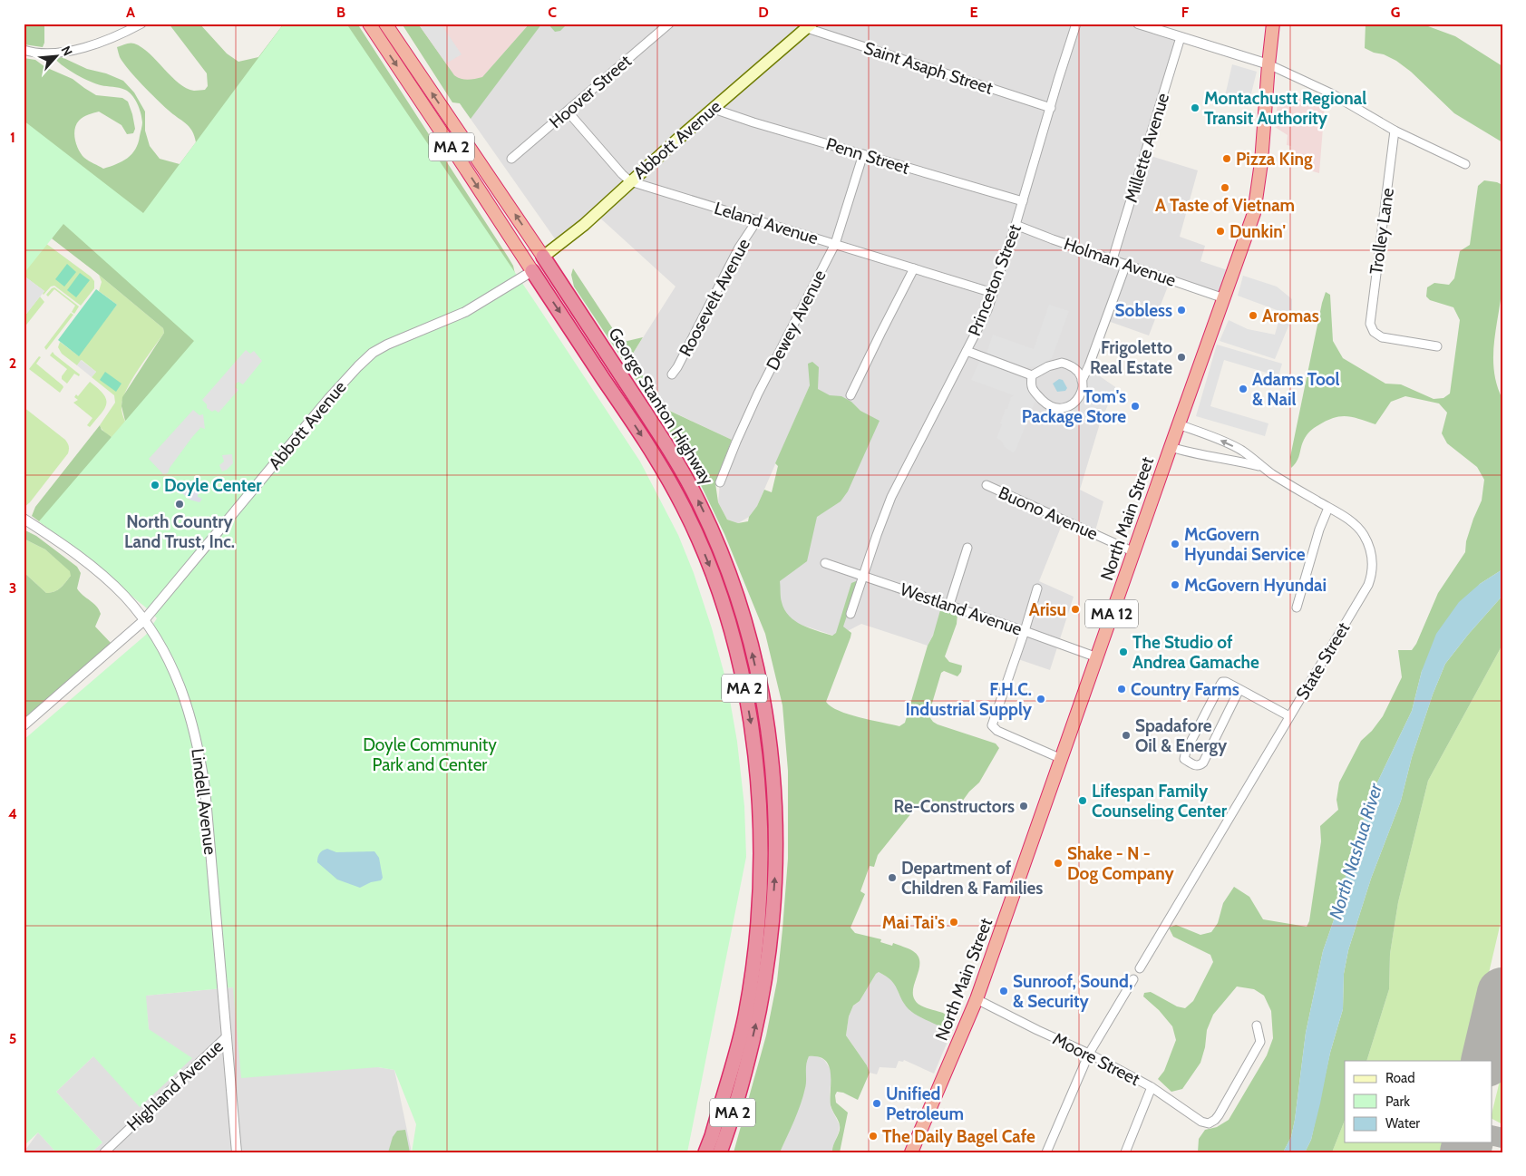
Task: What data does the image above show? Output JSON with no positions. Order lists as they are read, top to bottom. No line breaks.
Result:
{"streets":{"highway":["MA 2","George Stanton Highway","North Main Street","MA 12"],"main road":["Abbott Avenue"],"street":["Saint Asaph Street","Hoover Street","Millette Avenue","Penn Street","Leland Avenue","Trolley Lane","Holman Avenue","Princeton Street","Roosevelt Avenue","Dewey Avenue","Buono Avenue","Westland Avenue","State Street","Lindell Avenue","Moore Street","Highland Avenue"]},"crossings":[["Saint Asaph Street","Abbott Avenue"],["Saint Asaph Street","Princeton Street"],["Hoover Street","Leland Avenue"],["Abbott Avenue","Penn Street"],["Abbott Avenue","Leland Avenue"],["Abbott Avenue","George Stanton Highway"],["Abbott Avenue","Lindell Avenue"],["Millette Avenue","Holman Avenue"],["Penn Street","Princeton Street"],["Penn Street","Dewey Avenue"],["Leland Avenue","Princeton Street"],["Leland Avenue","Roosevelt Avenue"],["Leland Avenue","Dewey Avenue"],["Holman Avenue","Princeton Street"],["Holman Avenue","North Main Street"],["Princeton Street","Westland Avenue"],["Buono Avenue","North Main Street"],["North Main Street","Westland Avenue"],["North Main Street","MA 12"],["North Main Street","State Street"],["North Main Street","Moore Street"],["Lindell Avenue","Highland Avenue"]],"water":["North Nashua River"],"parks":["Doyle Community Park and Center"],"places":["Montachustt Regional Transit Authority","Pizza King","A Taste of Vietnam","Dunkin'","Sobless","Aromas","Frigoletto Real Estate","Adams Tool & Nail","Tom's Package Store","Doyle Center","North Country Land Trust, Inc.","McGovern Hyundai Service","McGovern Hyundai","Arisu","The Studio of Andrea Gamache","Country Farms","F.H.C. Industrial Supply","Spadafore Oil & Energy","Lifespan Family Counseling Center","Re-Constructors","Shake - N - Dog Company","Department of Children & Families","Mai Tai's","Sunroof, Sound, & Security","Unified Petroleum","The Daily Bagel Cafe"],"legend":["Road","Park","Water"],"north":"top right","grid":{"columns":["A","B","C","D","E","F","G"],"rows":["1","2","3","4","5"]}}
